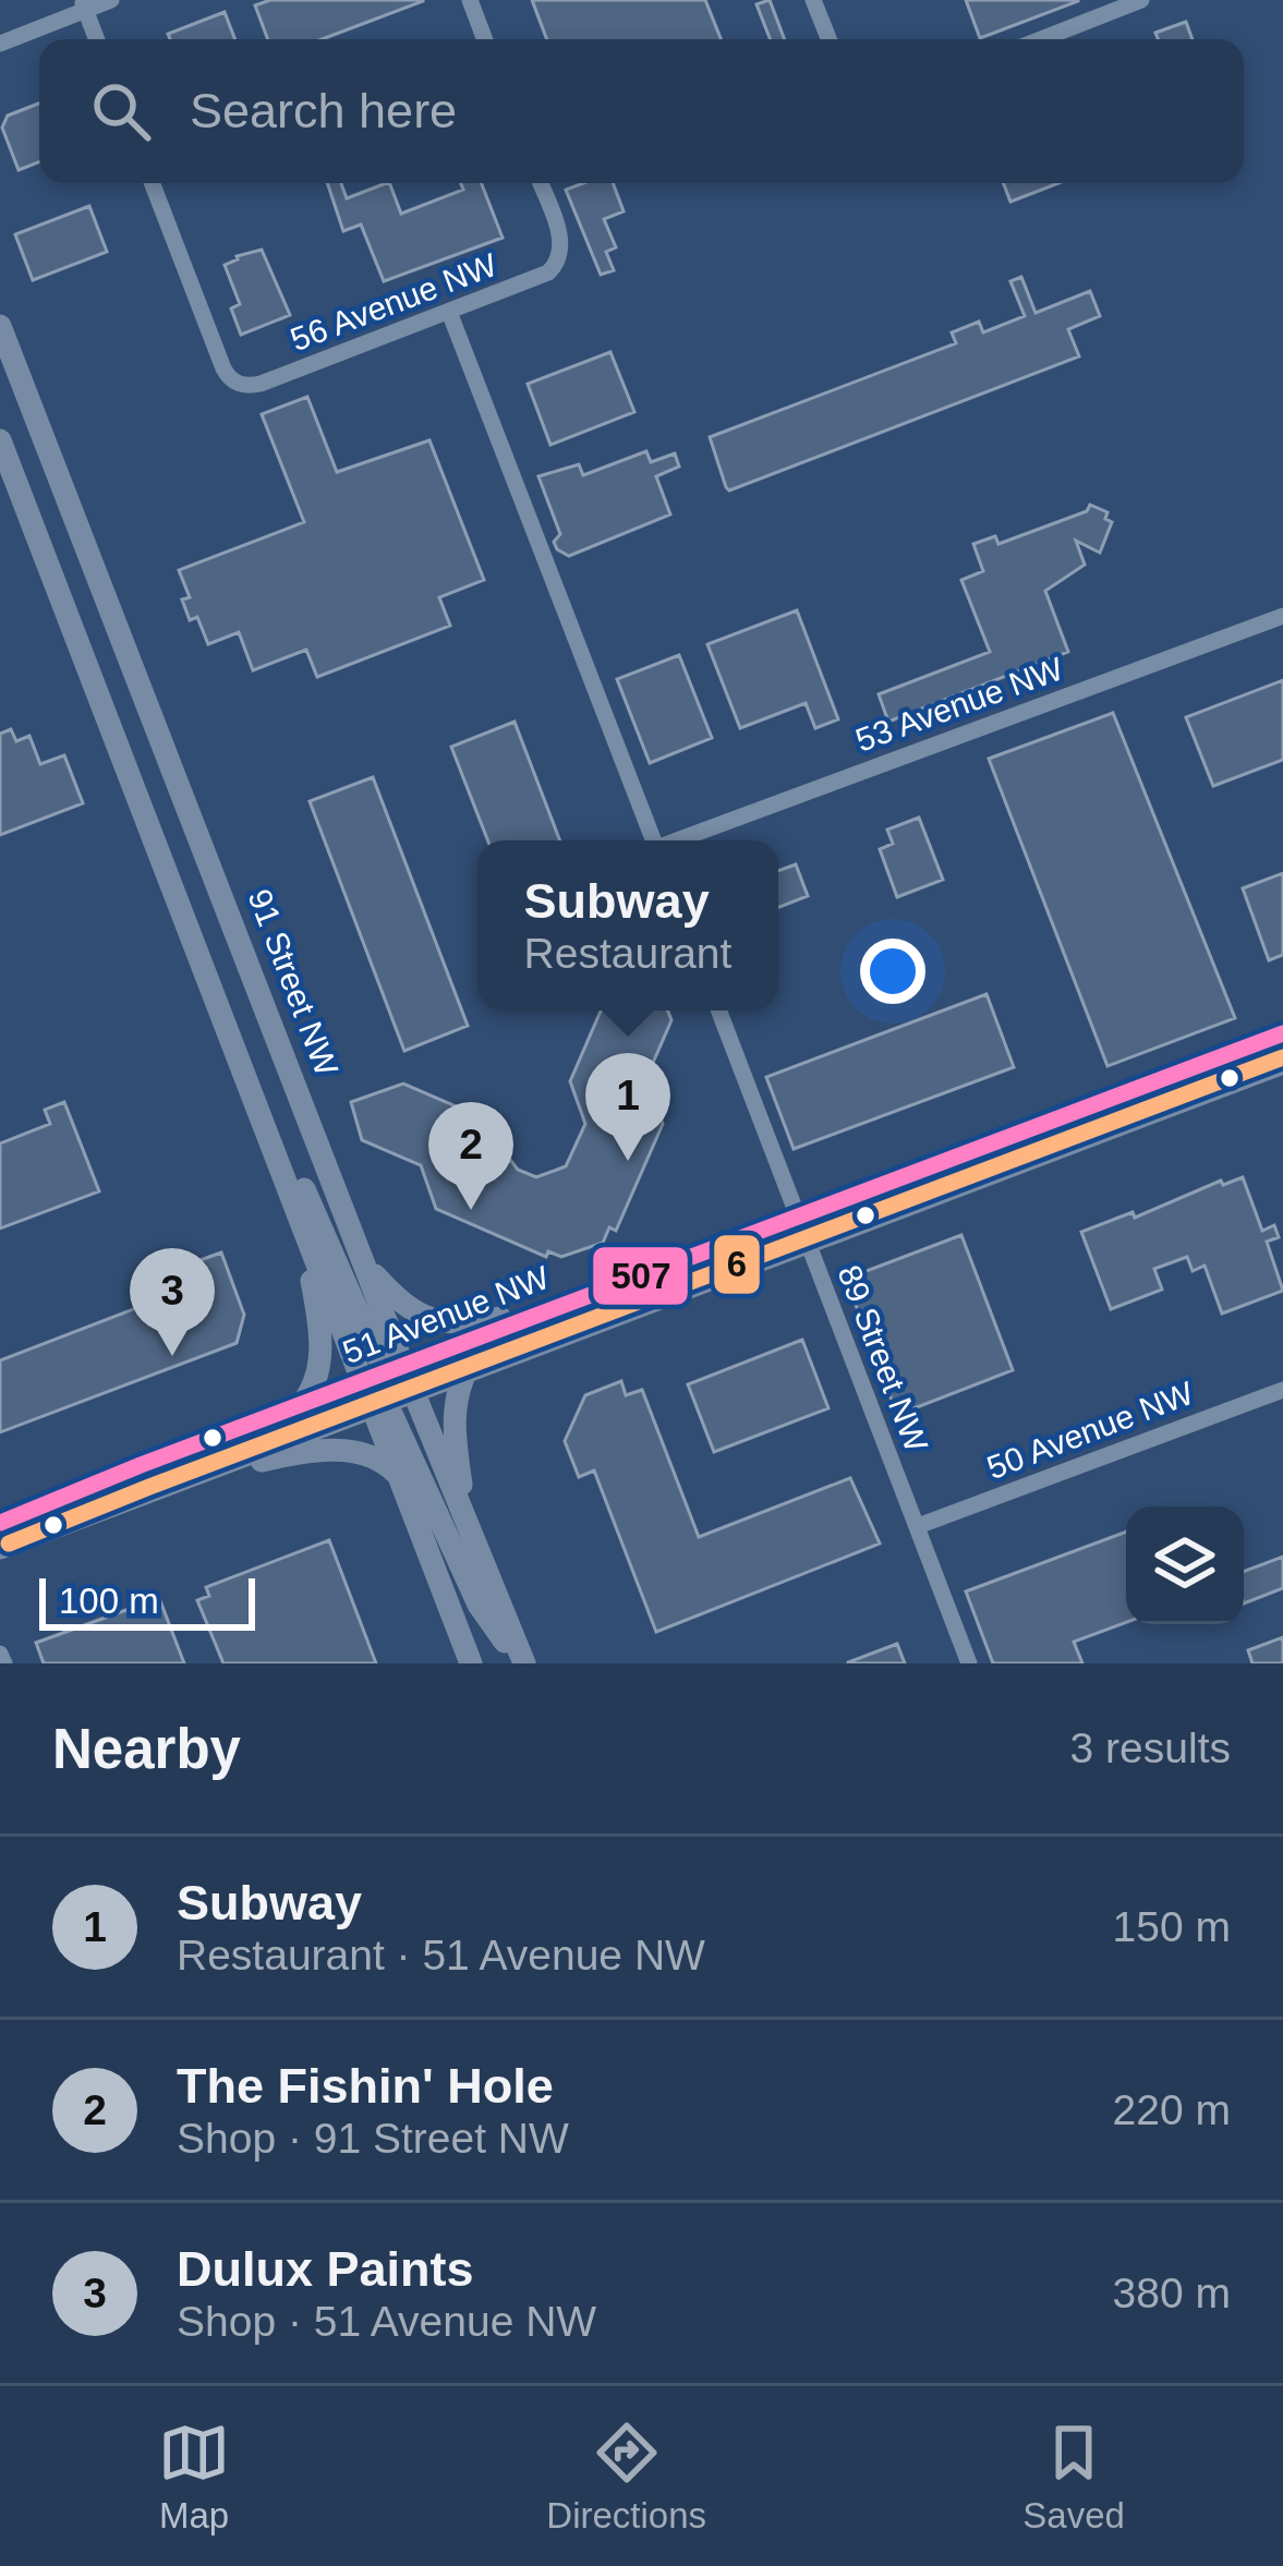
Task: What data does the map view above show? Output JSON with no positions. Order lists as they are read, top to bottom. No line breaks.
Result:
{"streets":{"main road":["91 Street NW","51 Avenue NW"],"street":["56 Avenue NW","53 Avenue NW","89 Street NW","50 Avenue NW"]},"crossings":[["91 Street NW","51 Avenue NW"],["51 Avenue NW","89 Street NW"],["89 Street NW","50 Avenue NW"]],"lines":["transit line 507","transit line 6"],"scale_bar":"100 m","page":{"search":"Search here","popup":["Subway","Restaurant"],"pins":["1","2","3"],"scale":"100 m","heading":["Nearby","3 results"],"list":[{"mark":"1","name":"Subway","note":"Restaurant · 51 Avenue NW","value":"150 m"},{"mark":"2","name":"The Fishin' Hole","note":"Shop · 91 Street NW","value":"220 m"},{"mark":"3","name":"Dulux Paints","note":"Shop · 51 Avenue NW","value":"380 m"}],"nav":["Map","Directions","Saved"]}}
